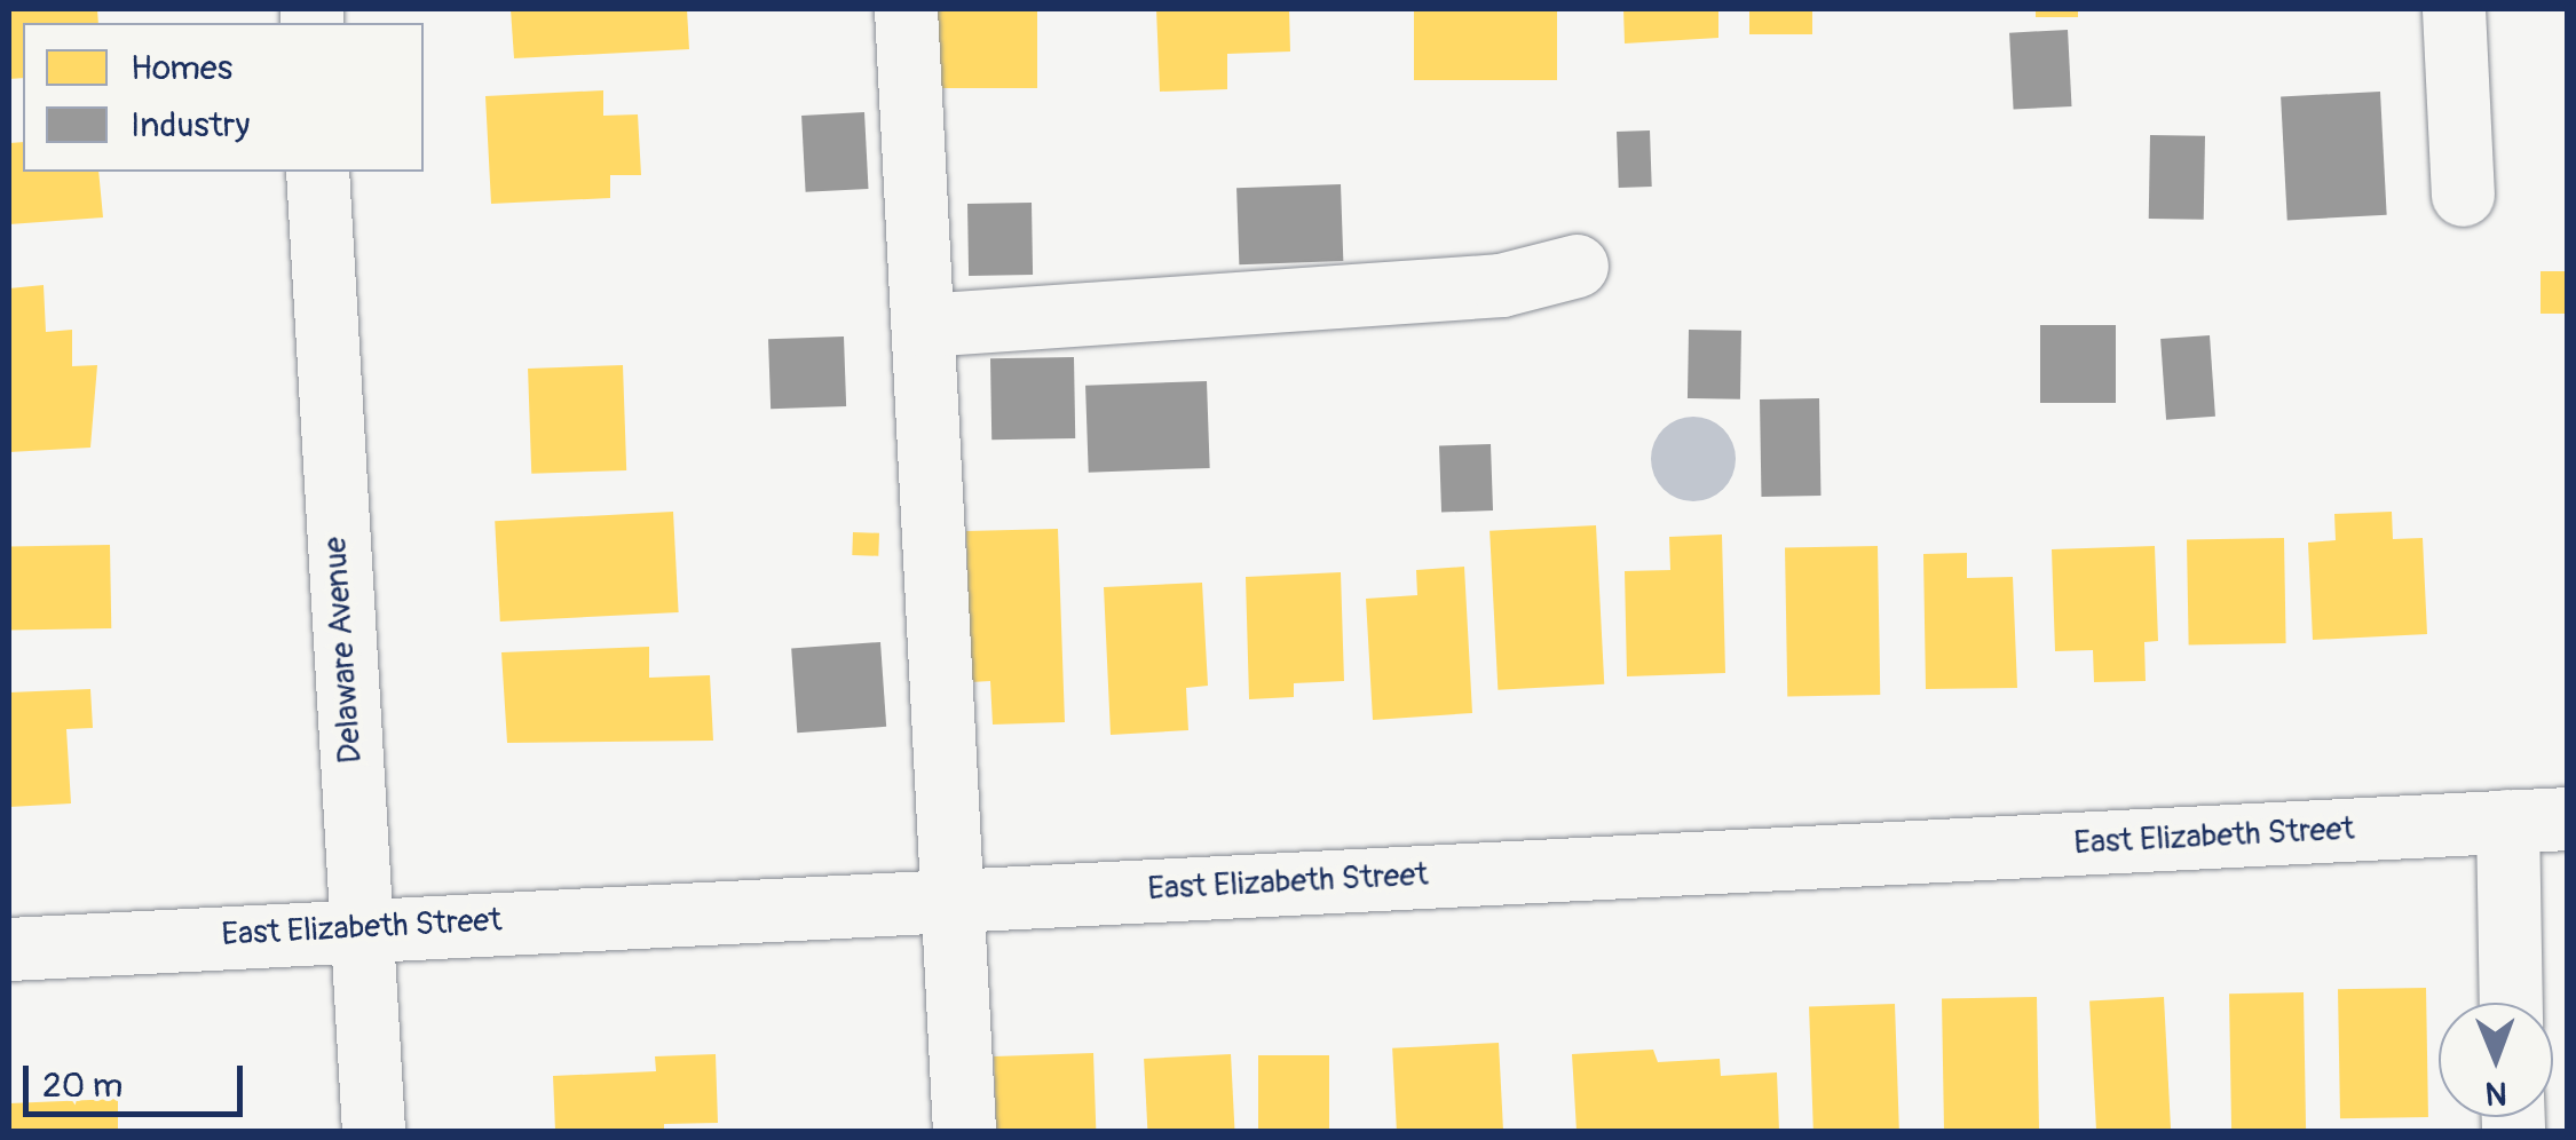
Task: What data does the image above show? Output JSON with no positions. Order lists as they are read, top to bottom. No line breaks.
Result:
{"streets":{"street":["Delaware Avenue","East Elizabeth Street"]},"crossings":[["Delaware Avenue","East Elizabeth Street"]],"legend":["Homes","Industry"],"scale_bar":"20 m","north":"bottom"}
